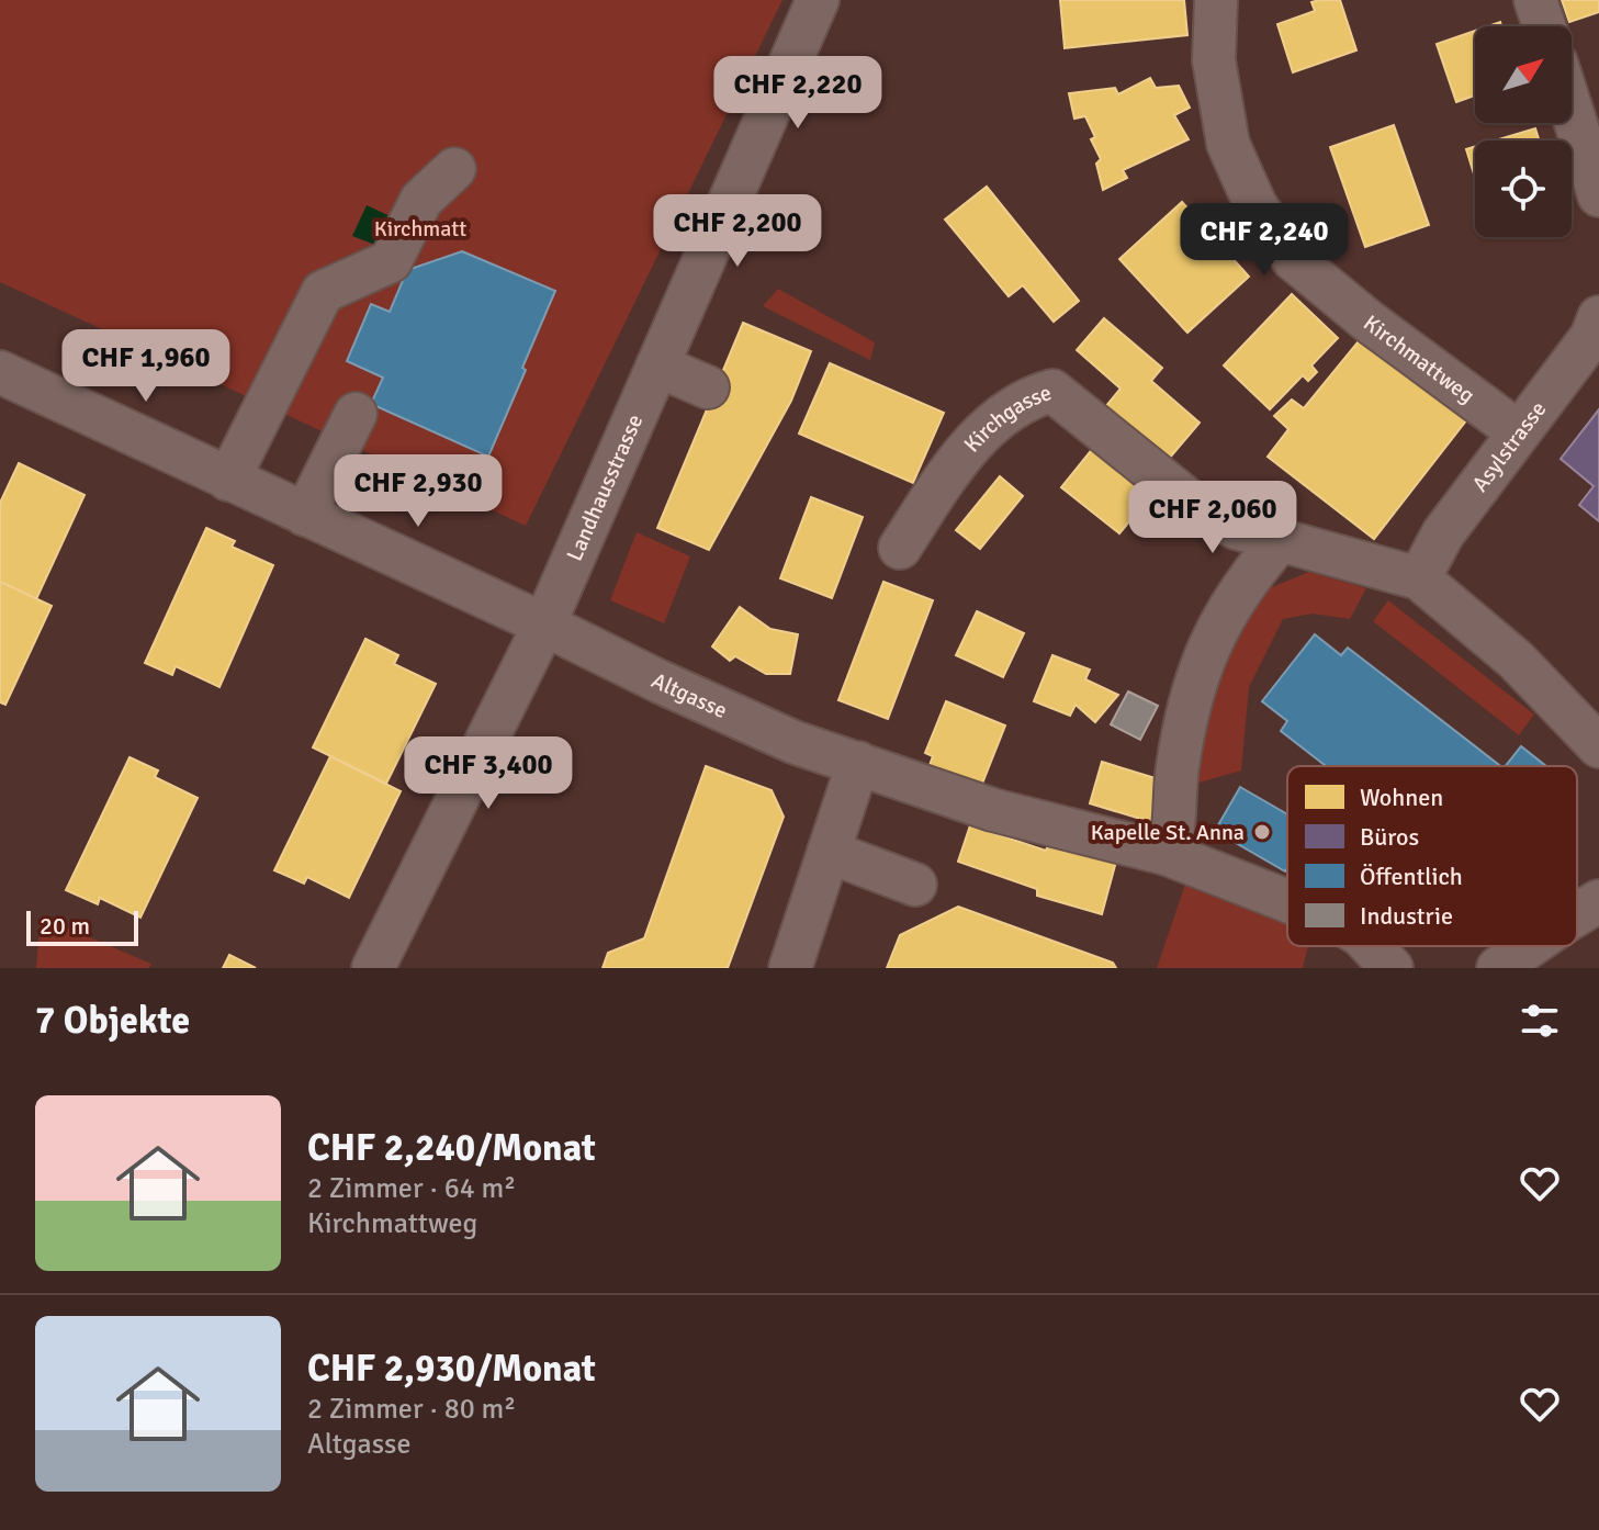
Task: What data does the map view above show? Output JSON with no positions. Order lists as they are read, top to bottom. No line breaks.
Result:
{"streets":{"street":["Kirchmattweg","Kirchgasse","Asylstrasse","Landhausstrasse","Altgasse"]},"crossings":[["Kirchmattweg","Asylstrasse"],["Kirchgasse","Asylstrasse"],["Landhausstrasse","Altgasse"]],"parks":["Kirchmatt"],"places":["Kapelle St. Anna"],"legend":["Wohnen","Büros","Öffentlich","Industrie"],"scale_bar":"20 m","north":"top right","page":{"price":["CHF 2,220","CHF 2,200","CHF 2,240","CHF 1,960","CHF 2,930","CHF 2,060","CHF 3,400"],"scale":"20 m","heading":"7 Objekte","list":[{"name":"CHF 2,240/Monat","note":"2 Zimmer · 64 m² · Kirchmattweg"},{"name":"CHF 2,930/Monat","note":"2 Zimmer · 80 m² · Altgasse"}]}}
